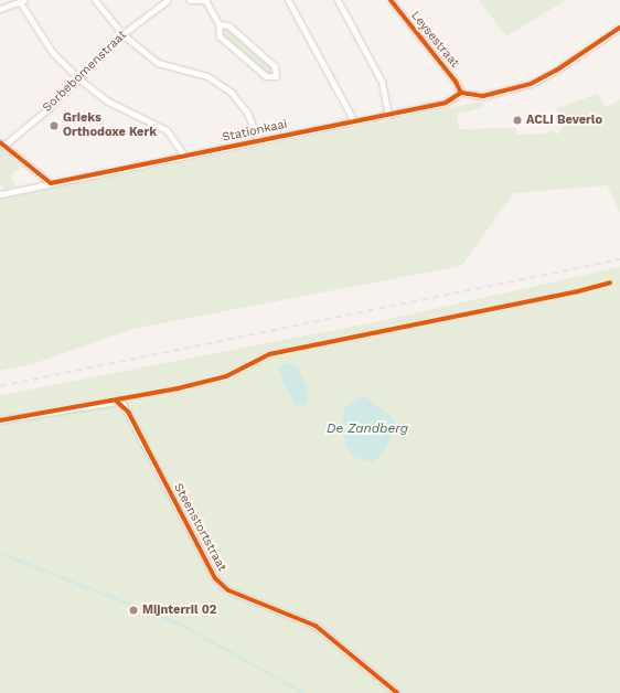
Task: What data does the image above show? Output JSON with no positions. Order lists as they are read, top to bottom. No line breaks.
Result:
{"streets":{"street":["Leysestraat","Sorbebomenstraat","Stationkaai","Steenstortstraat"]},"crossings":[["Leysestraat","Stationkaai"]],"water":["De Zandberg"],"places":["ACLI Beverlo","Grieks Orthodoxe Kerk","Mijnterril 02"]}
